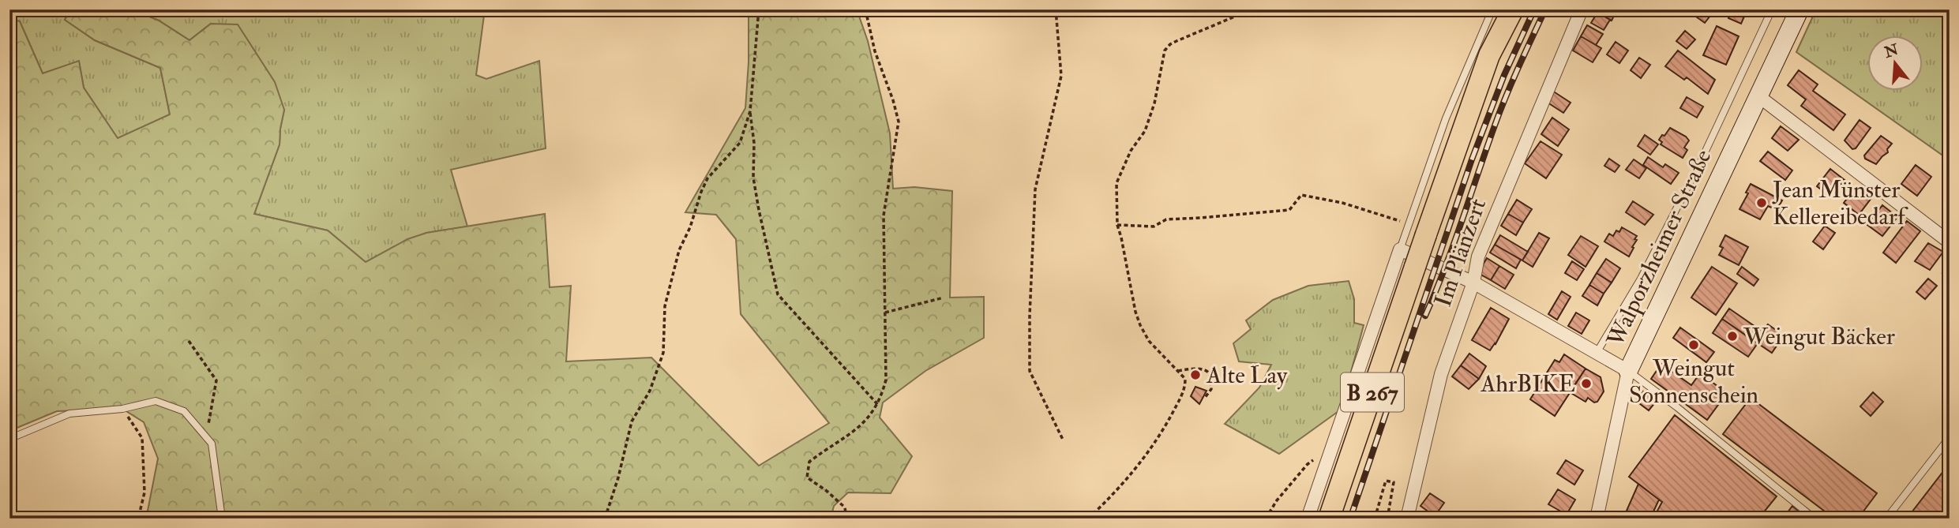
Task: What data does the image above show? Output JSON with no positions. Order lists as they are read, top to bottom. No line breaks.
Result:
{"streets":{"main road":["B 267"],"street":["Walporzheimer Straße","Im Plänzert"]},"places":["Jean Münster Kellereibedarf","Weingut Bäcker","Weingut Sonnenschein","Alte Lay","AhrBIKE"],"north":"top"}
